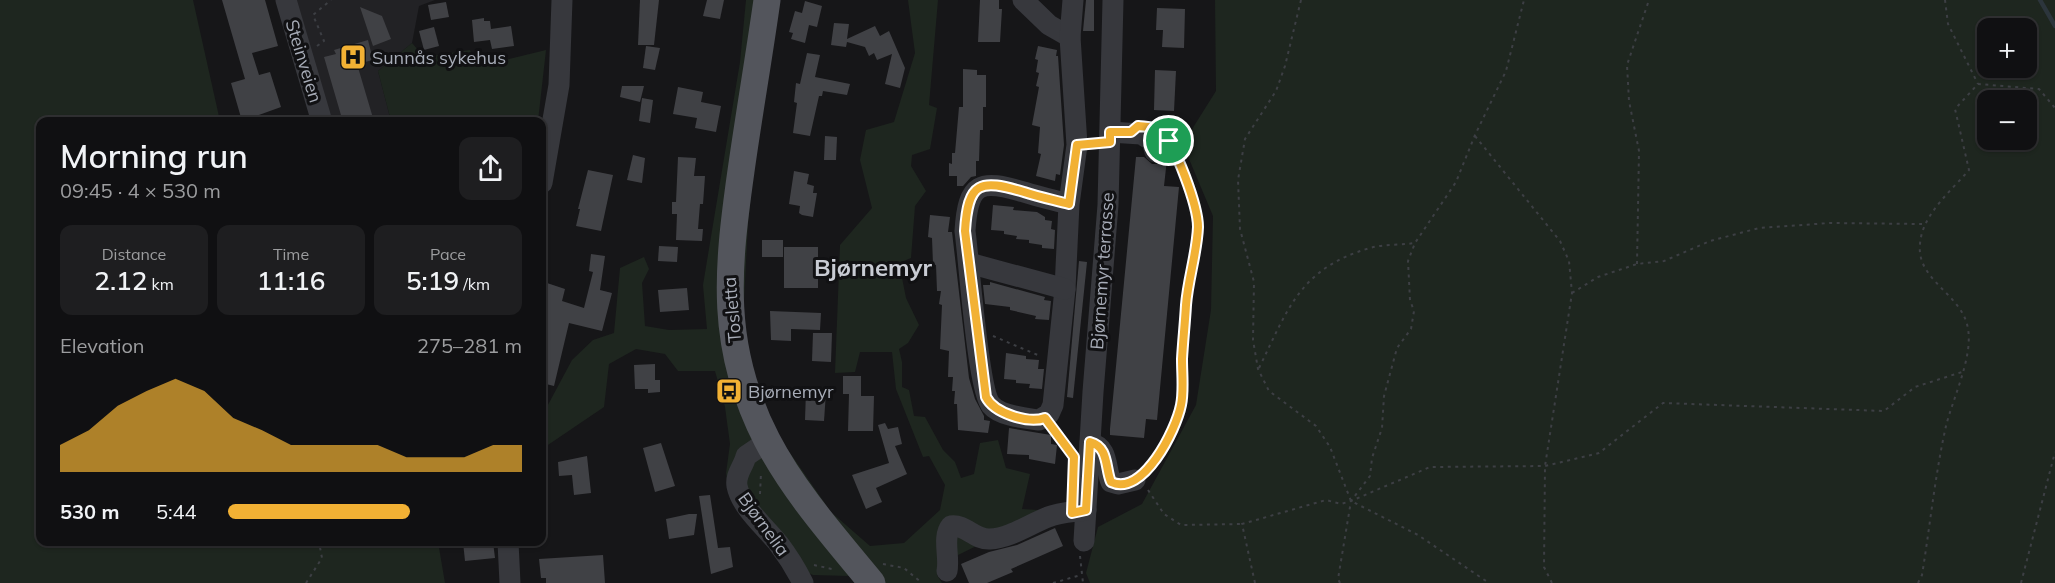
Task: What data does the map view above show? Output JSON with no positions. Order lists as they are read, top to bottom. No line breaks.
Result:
{"streets":{"main road":["Tosletta"],"street":["Steinveien","Bjørnemyr terrasse","Bjørnelia"]},"crossings":[["Tosletta","Bjørnelia"]],"districts":["Bjørnemyr"],"places":{"hospital":["Sunnås sykehus"],"bus stop":["Bjørnemyr"]},"page":{"map_buttons":["+","−"],"heading":["Morning run","09:45 · 4 × 530 m"],"stats":[["Distance","2.12 km"],["Time","11:16"],["Pace","5:19 /km"]],"chart":["Elevation","275–281 m"],"list":[{"name":"530 m","note":"5:44"}]}}
